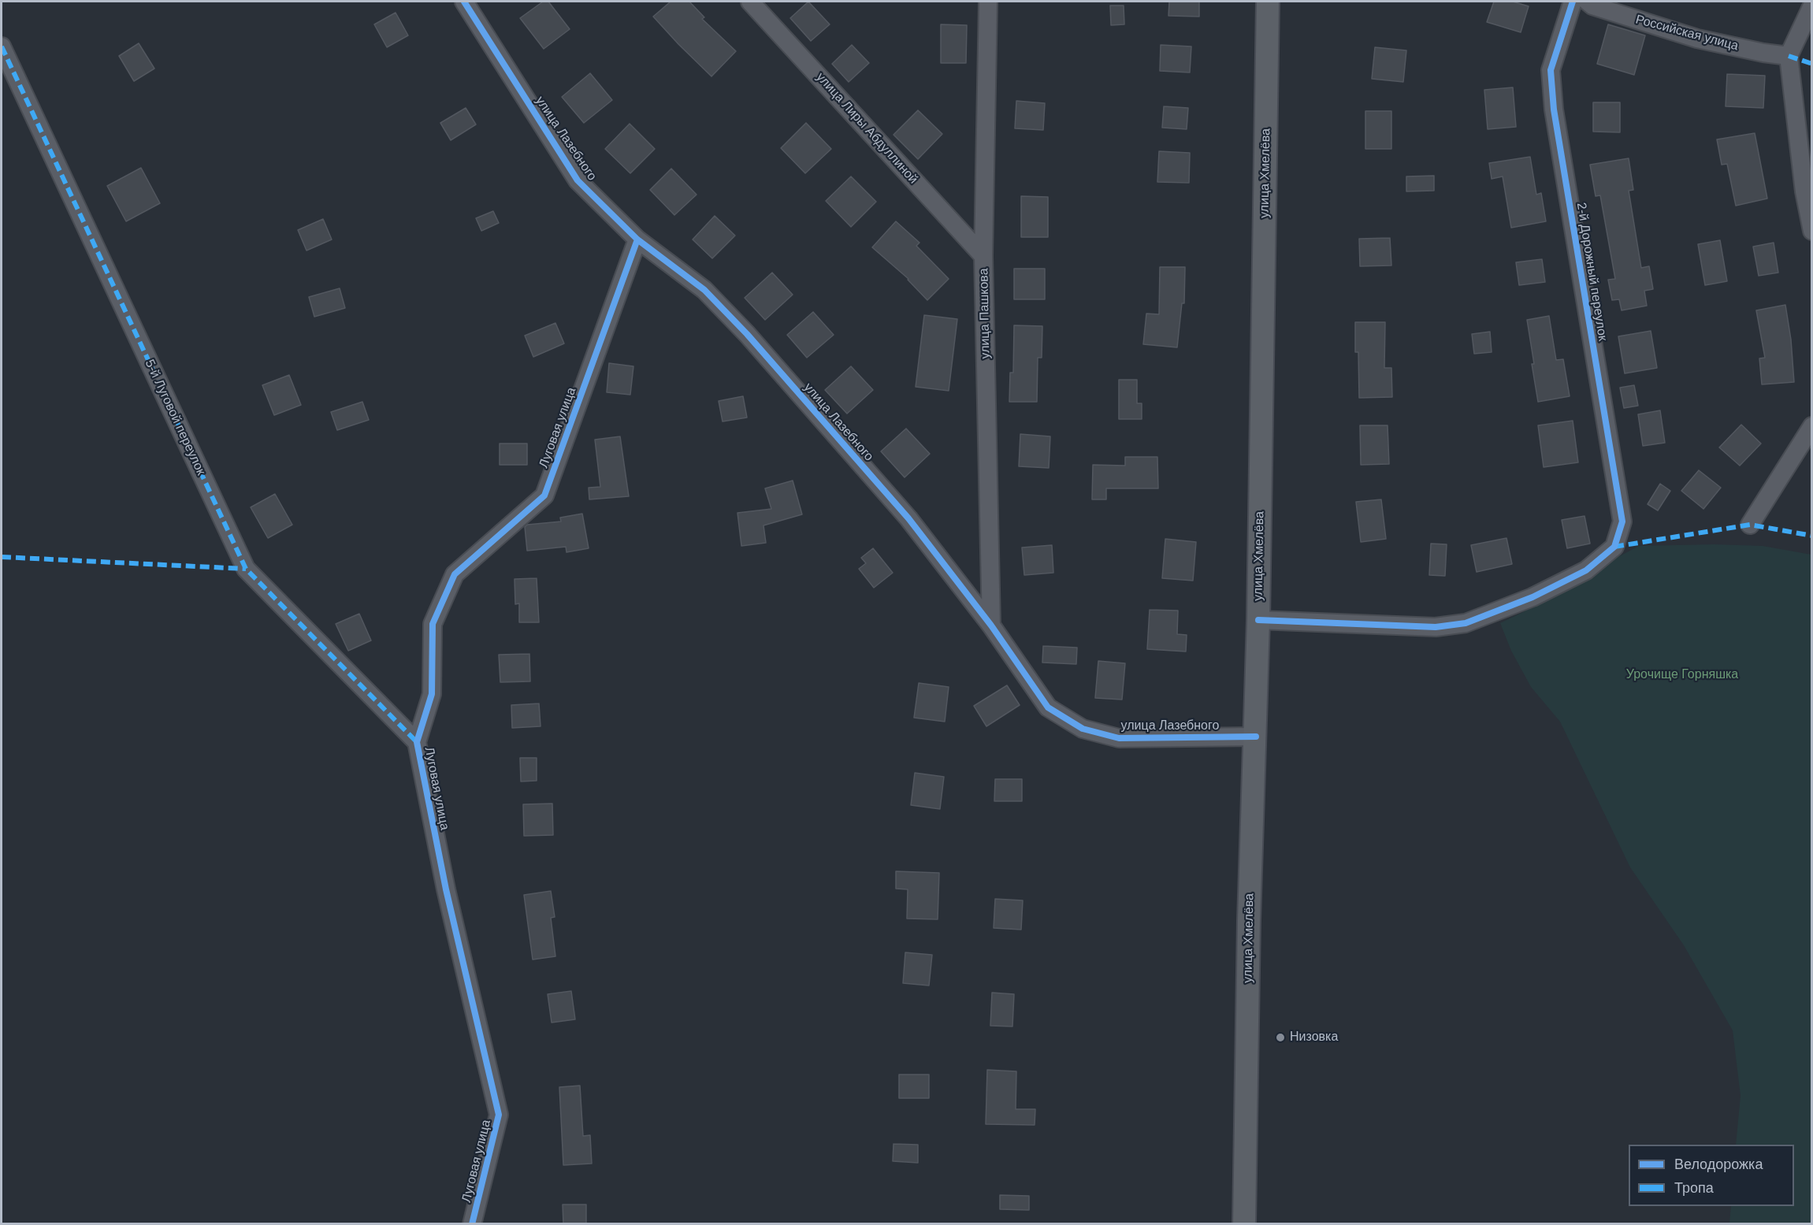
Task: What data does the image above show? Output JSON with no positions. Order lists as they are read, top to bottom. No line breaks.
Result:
{"streets":{"main road":["улица Хмелёва"],"street":["Российская улица","улица Лиры Абдуллиной","улица Лазебного","2-й Дорожный переулок","улица Пашкова","5-й Луговой переулок","Луговая улица"]},"crossings":[["улица Лиры Абдуллиной","улица Пашкова"],["улица Лазебного","улица Хмелёва"],["улица Лазебного","улица Пашкова"],["улица Лазебного","Луговая улица"],["улица Хмелёва","2-й Дорожный переулок"],["5-й Луговой переулок","Луговая улица"]],"parks":["Урочище Горняшка"],"places":["Низовка"],"legend":["Велодорожка","Тропа"]}
